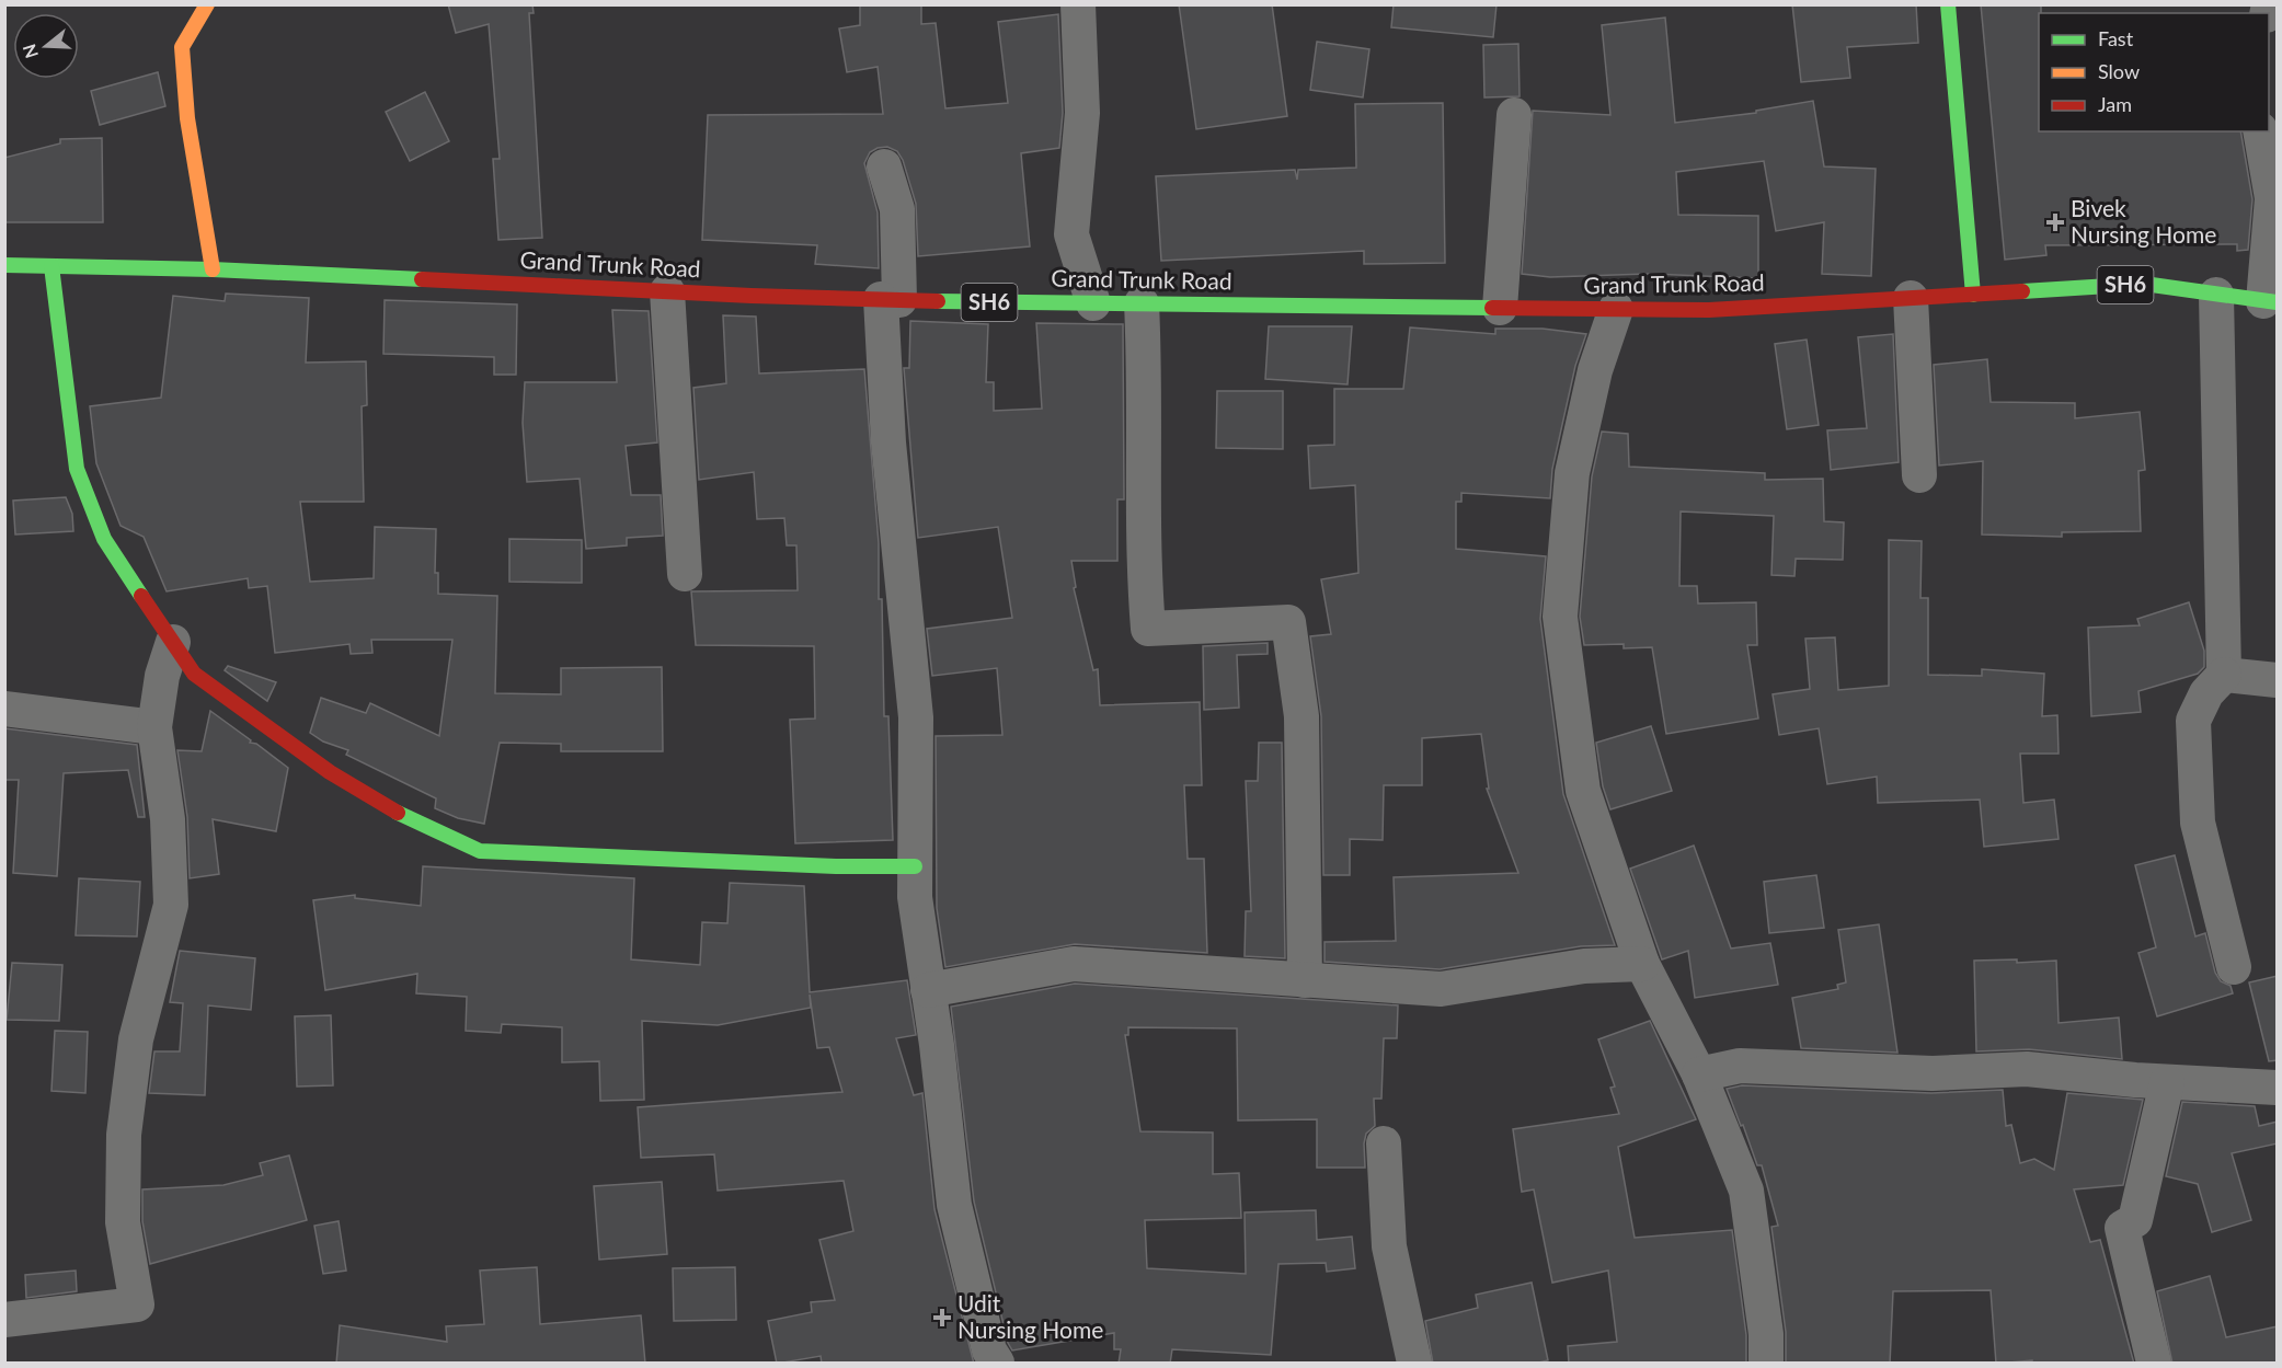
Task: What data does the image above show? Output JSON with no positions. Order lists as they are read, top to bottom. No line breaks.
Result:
{"streets":{"main road":["Grand Trunk Road","SH6"]},"places":{"health":["Bivek Nursing Home","Udit Nursing Home"]},"legend":["Fast","Slow","Jam"],"north":"left"}
